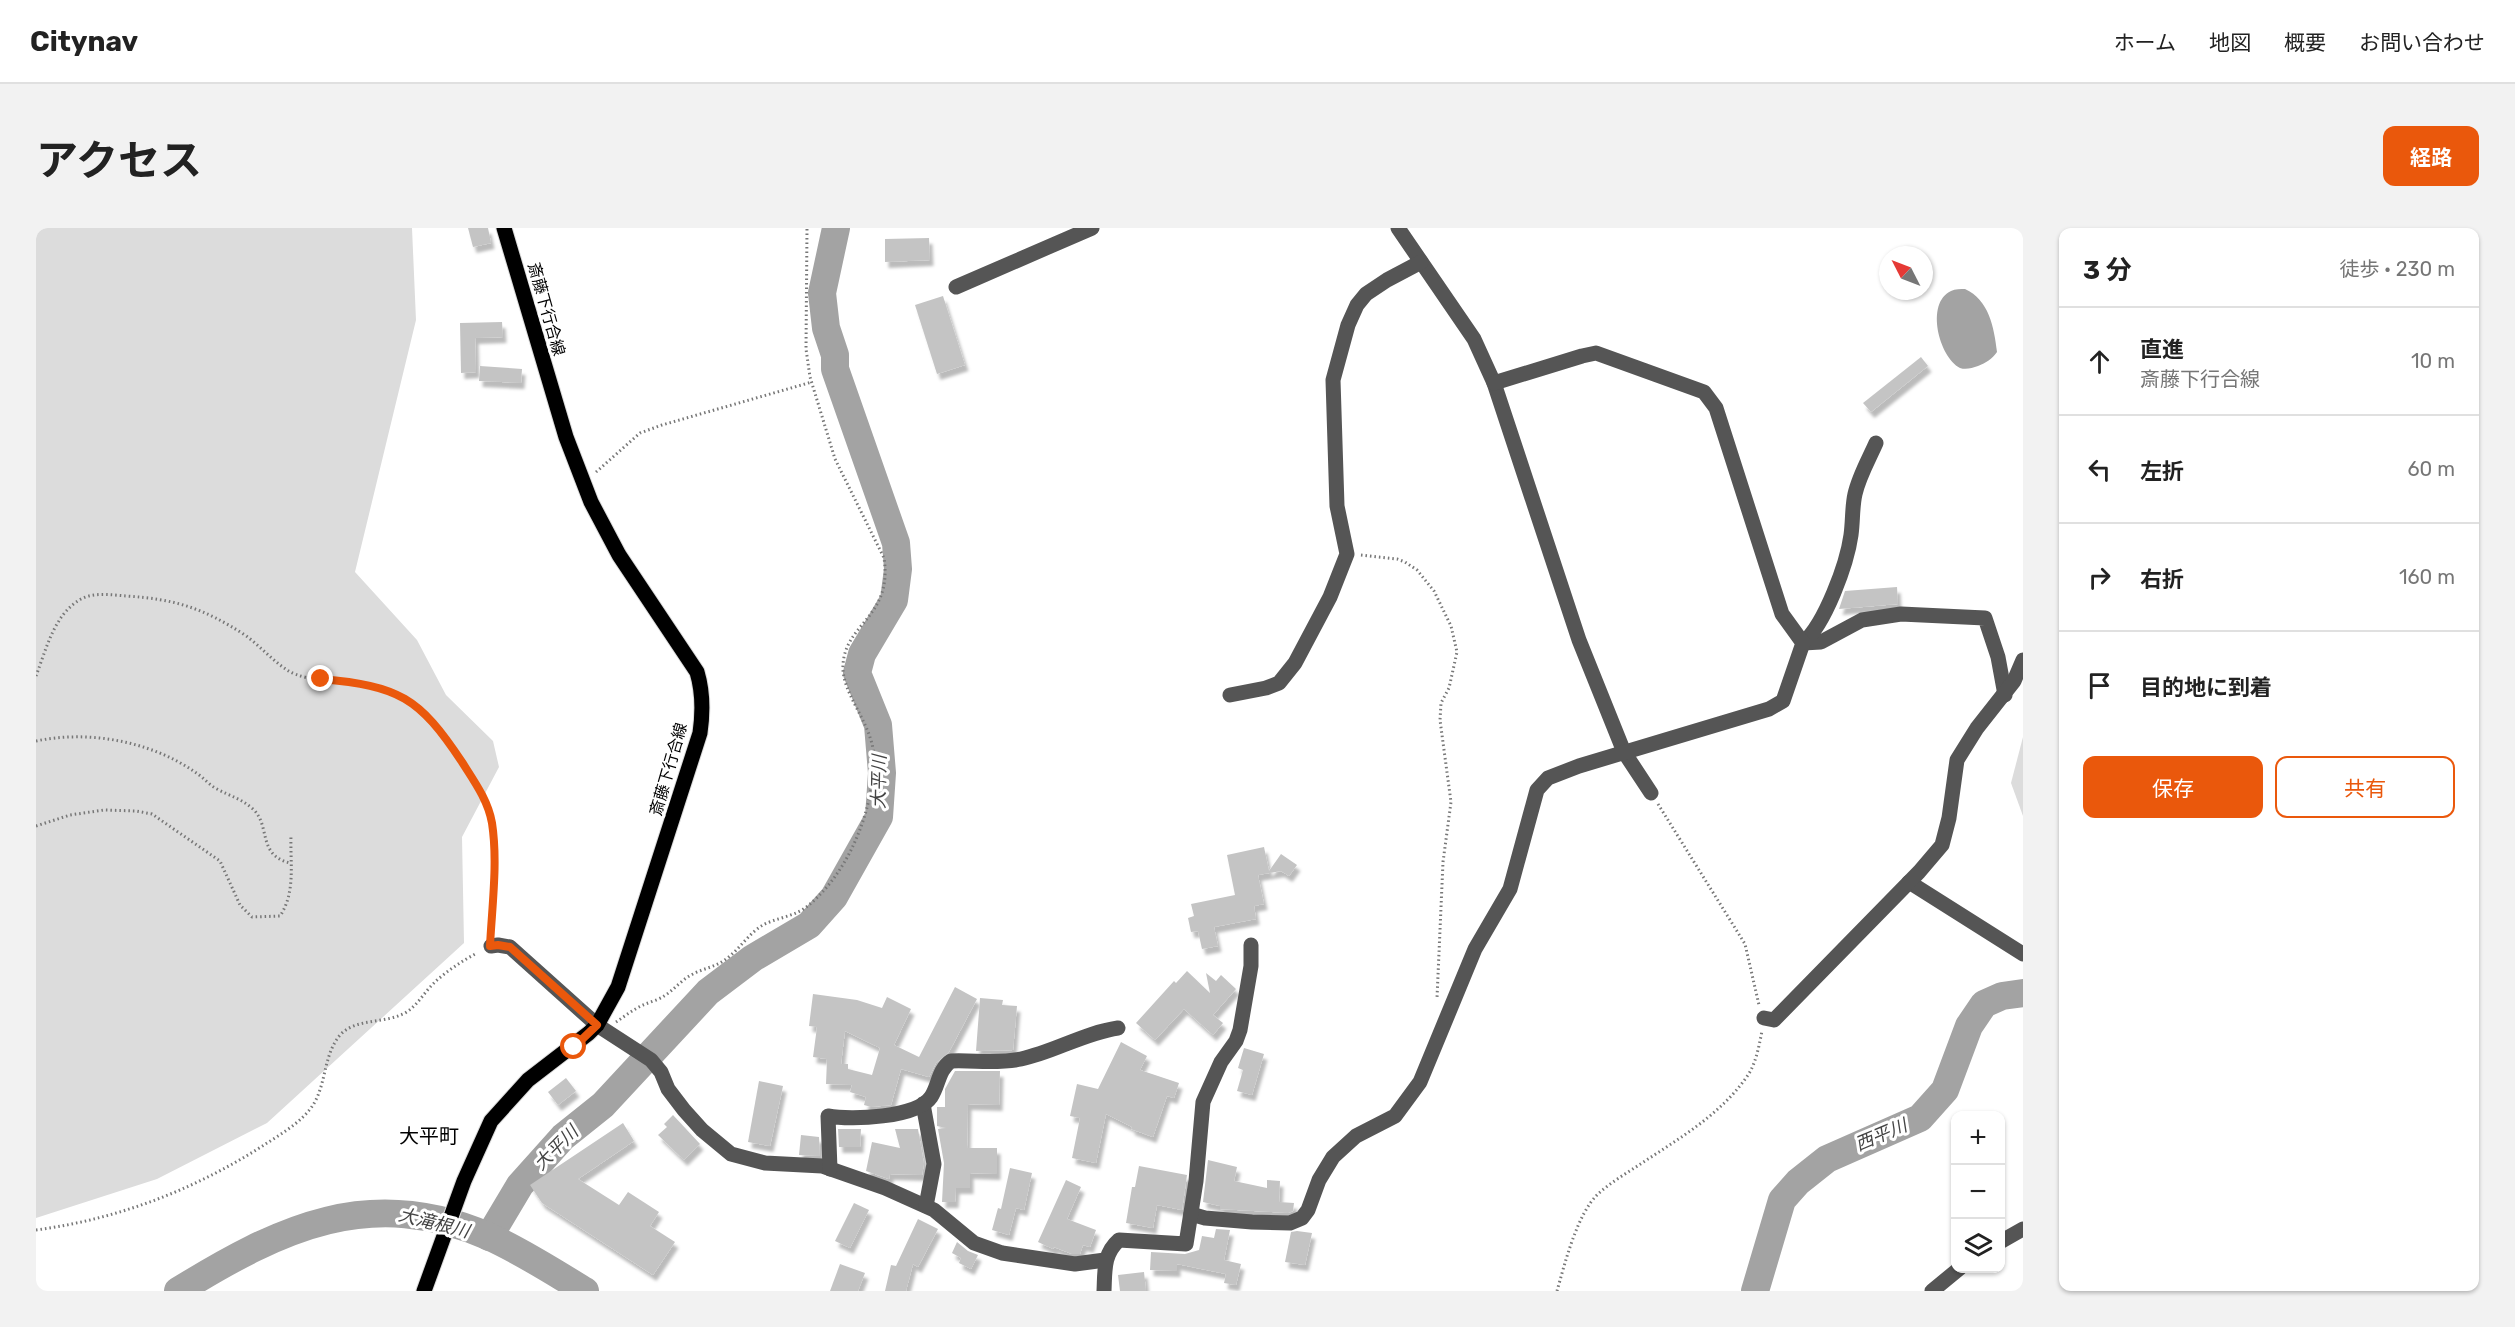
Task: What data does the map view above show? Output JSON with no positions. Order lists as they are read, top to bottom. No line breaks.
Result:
{"streets":{"main road":["斎藤下行合線"]},"districts":["大平町"],"water":["大平川","西平川","大滝根川"],"north":"top left","page":{"header":"Citynav","nav":["ホーム","地図","概要","お問い合わせ"],"title":"アクセス","buttons":["経路",["保存","共有"]],"heading":["3 分","徒歩 · 230 m"],"list":[["直進","斎藤下行合線","10 m"],["左折","60 m"],["右折","160 m"],"目的地に到着"],"map_buttons":["+","−"]}}
